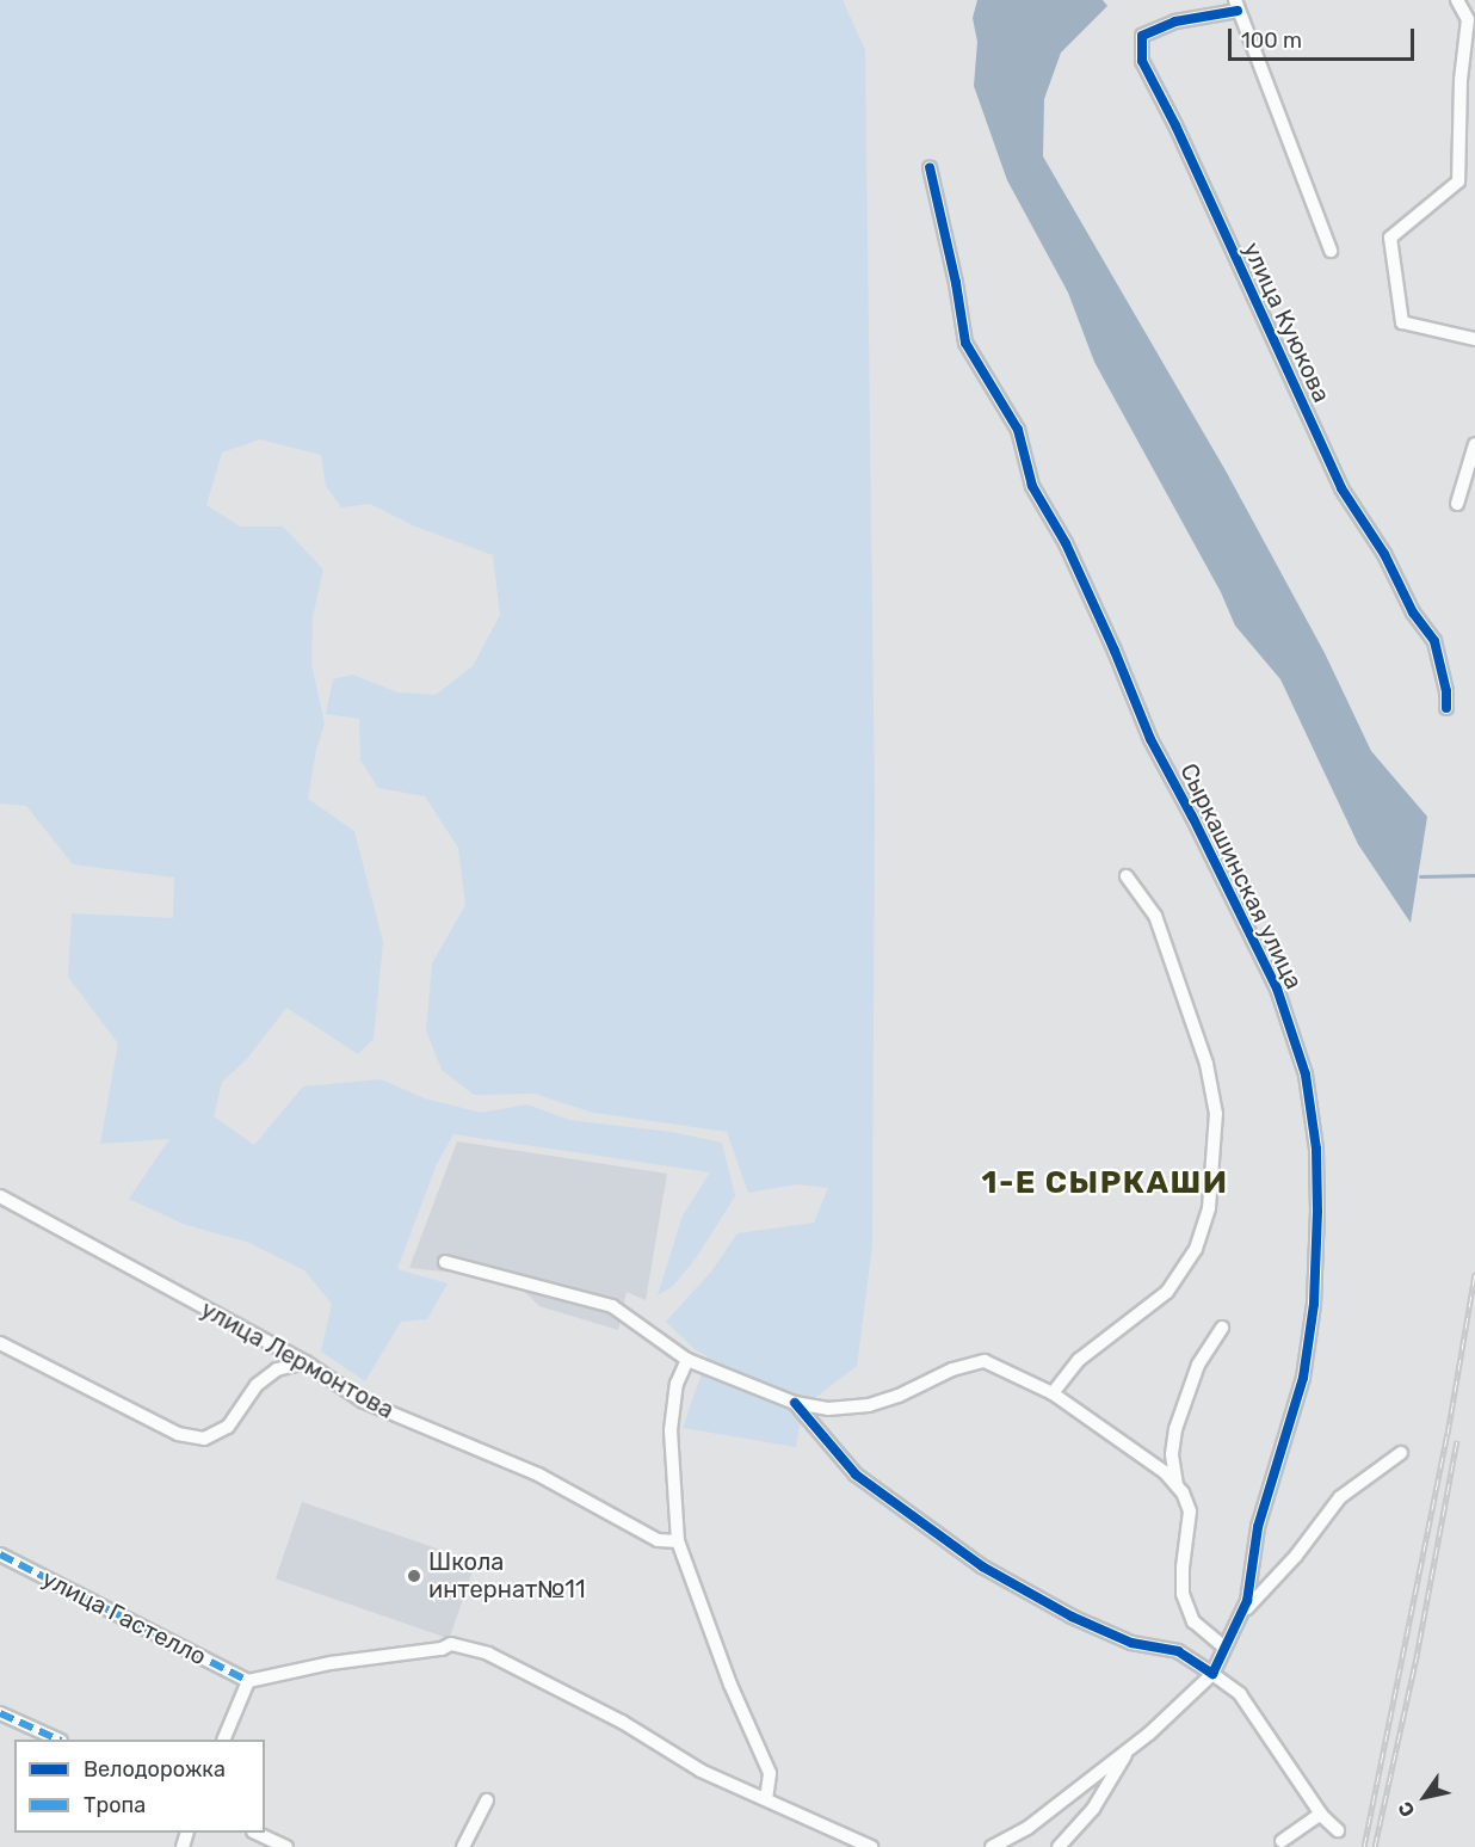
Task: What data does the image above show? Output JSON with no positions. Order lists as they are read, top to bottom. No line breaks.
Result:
{"streets":{"street":["улица Куюкова","Сыркашинская улица","улица Лермонтова","улица Гастелло"]},"districts":["1-Е СЫРКАШИ"],"places":["Школа интернат№11"],"legend":["Велодорожка","Тропа"],"scale_bar":"100 m","north":"bottom left"}
